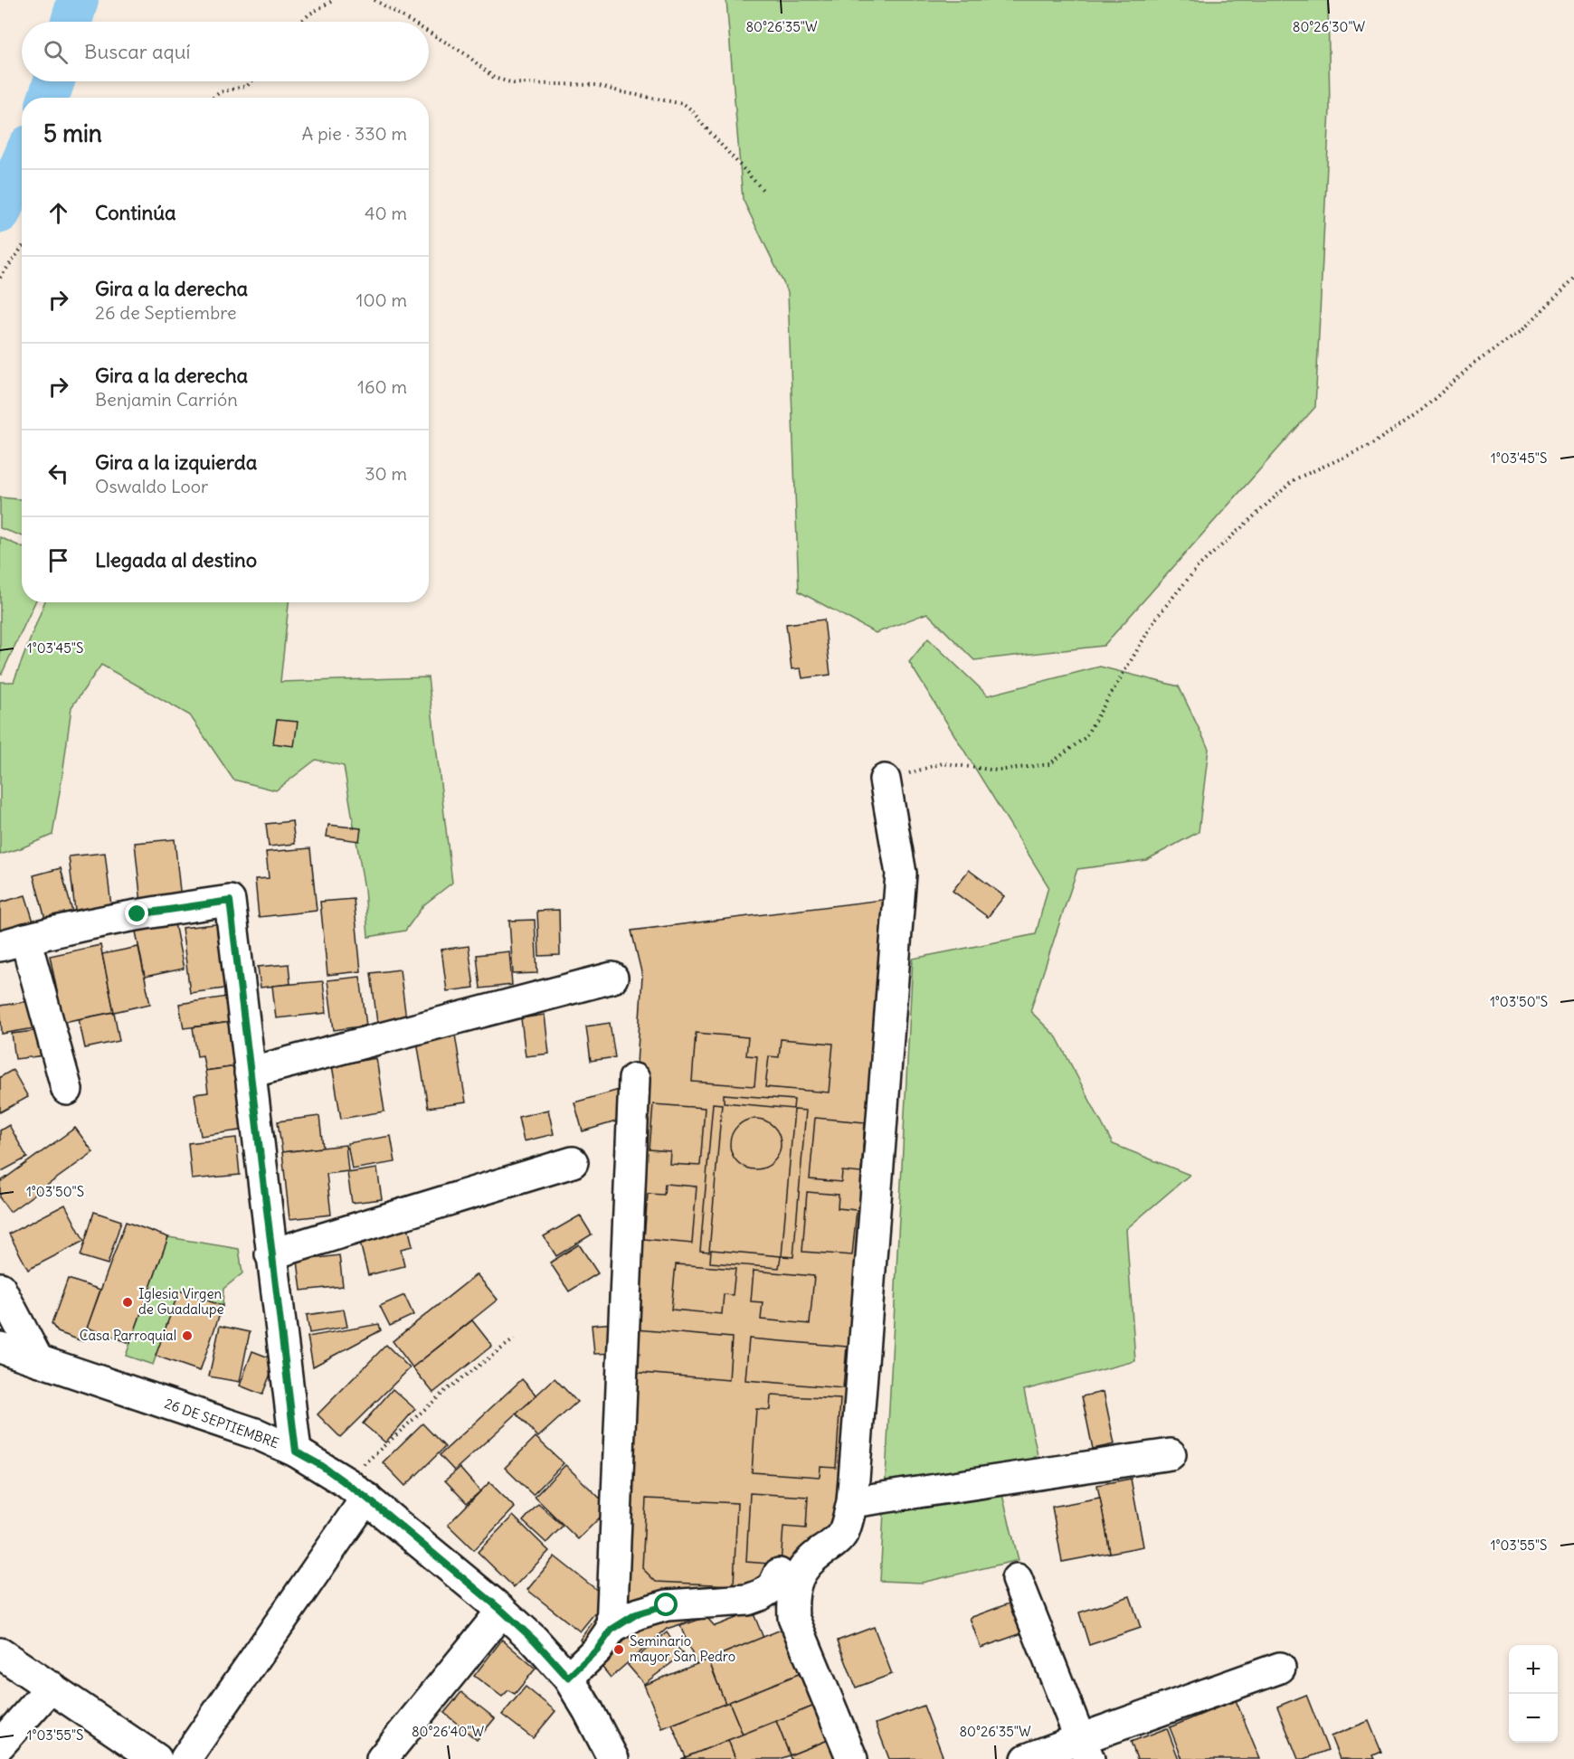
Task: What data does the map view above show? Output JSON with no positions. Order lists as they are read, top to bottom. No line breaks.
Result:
{"streets":{"street":["26 DE SEPTIEMBRE"]},"places":["Iglesia Virgen de Guadalupe","Casa Parroquial","Seminario mayor San Pedro"],"page":{"search":"Buscar aquí","heading":["5 min","A pie · 330 m"],"list":[["Continúa","40 m"],["Gira a la derecha","26 de Septiembre","100 m"],["Gira a la derecha","Benjamin Carrión","160 m"],["Gira a la izquierda","Oswaldo Loor","30 m"],"Llegada al destino"],"map_buttons":["+","−"]},"coordinates":["80°26'35\"W","80°26'30\"W","1°03'45\"S","1°03'50\"S","1°03'55\"S","80°26'40\"W"]}
